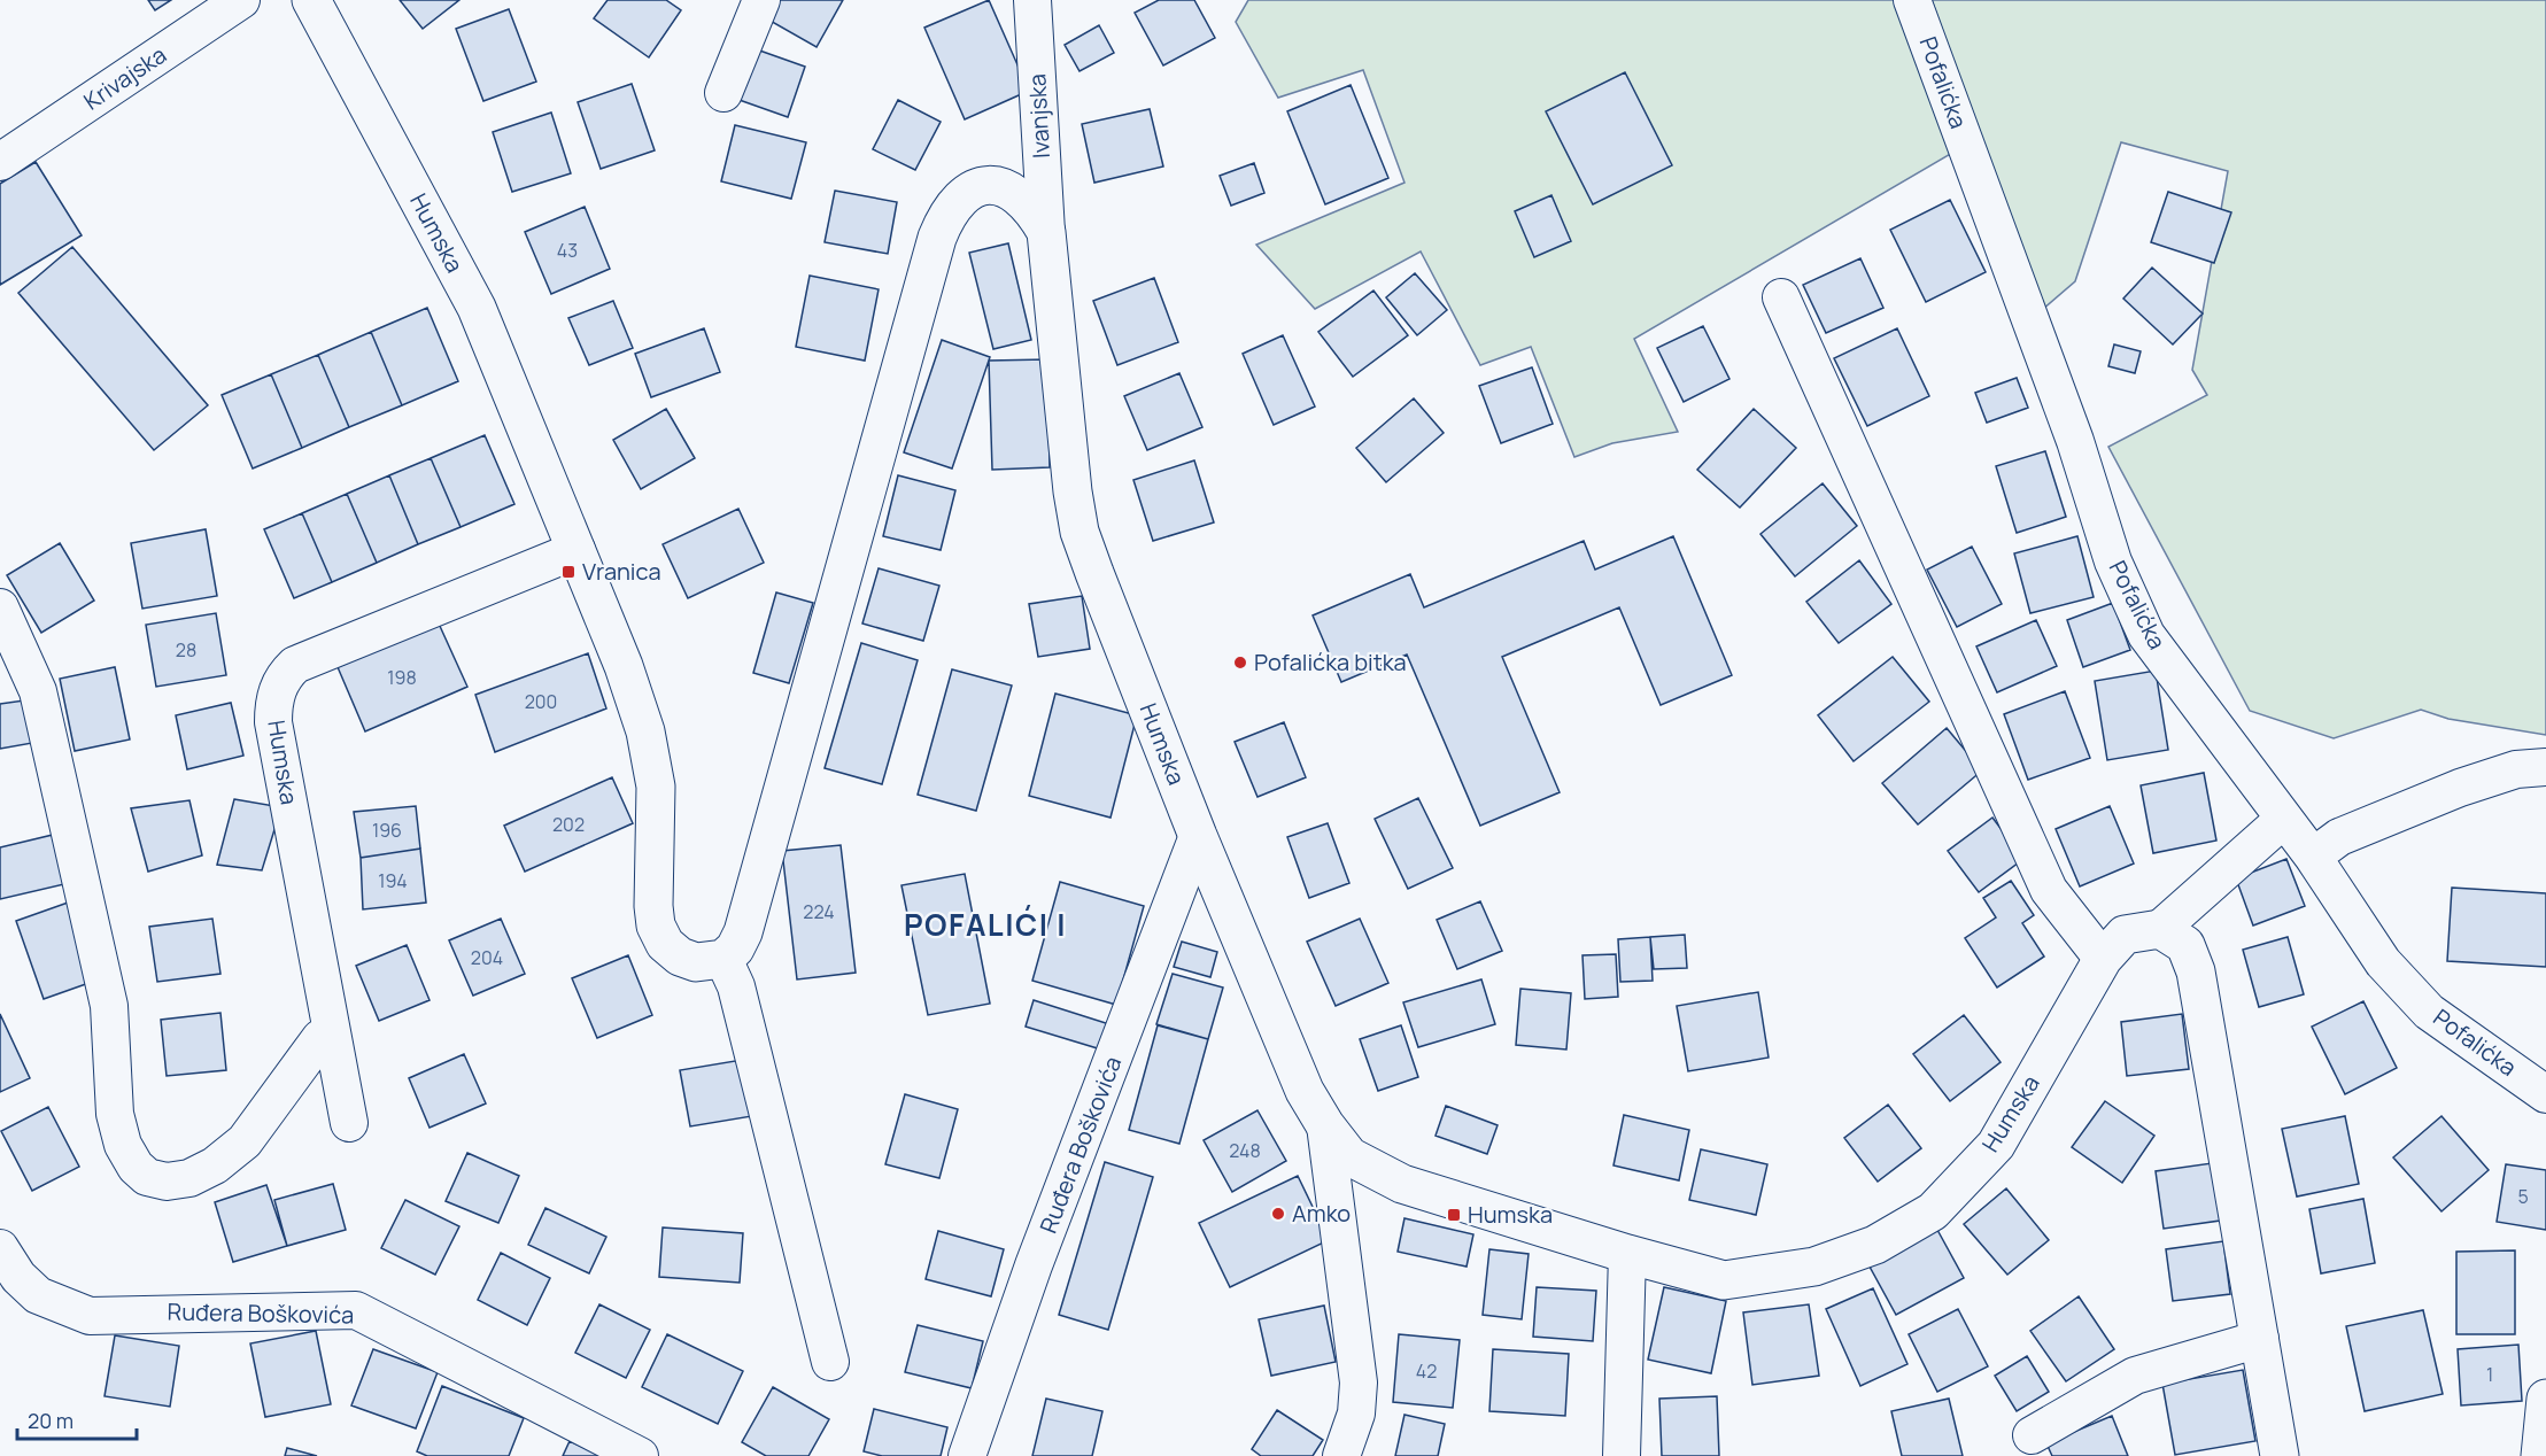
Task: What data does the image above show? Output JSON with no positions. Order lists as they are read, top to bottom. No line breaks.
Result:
{"streets":{"street":["Krivajska","Pofalićka","Ivanjska","Humska","Ruđera Boškovića"]},"crossings":[["Ivanjska","Humska"],["Humska","Ruđera Boškovića"]],"districts":["POFALIĆI I"],"places":{"transit":["Vranica","Humska"],"other":["Pofalićka bitka","Amko"]},"house_numbers":["43","28","198","200","202","196","194","224","204","248","5","42","1"],"scale_bar":"20 m"}
